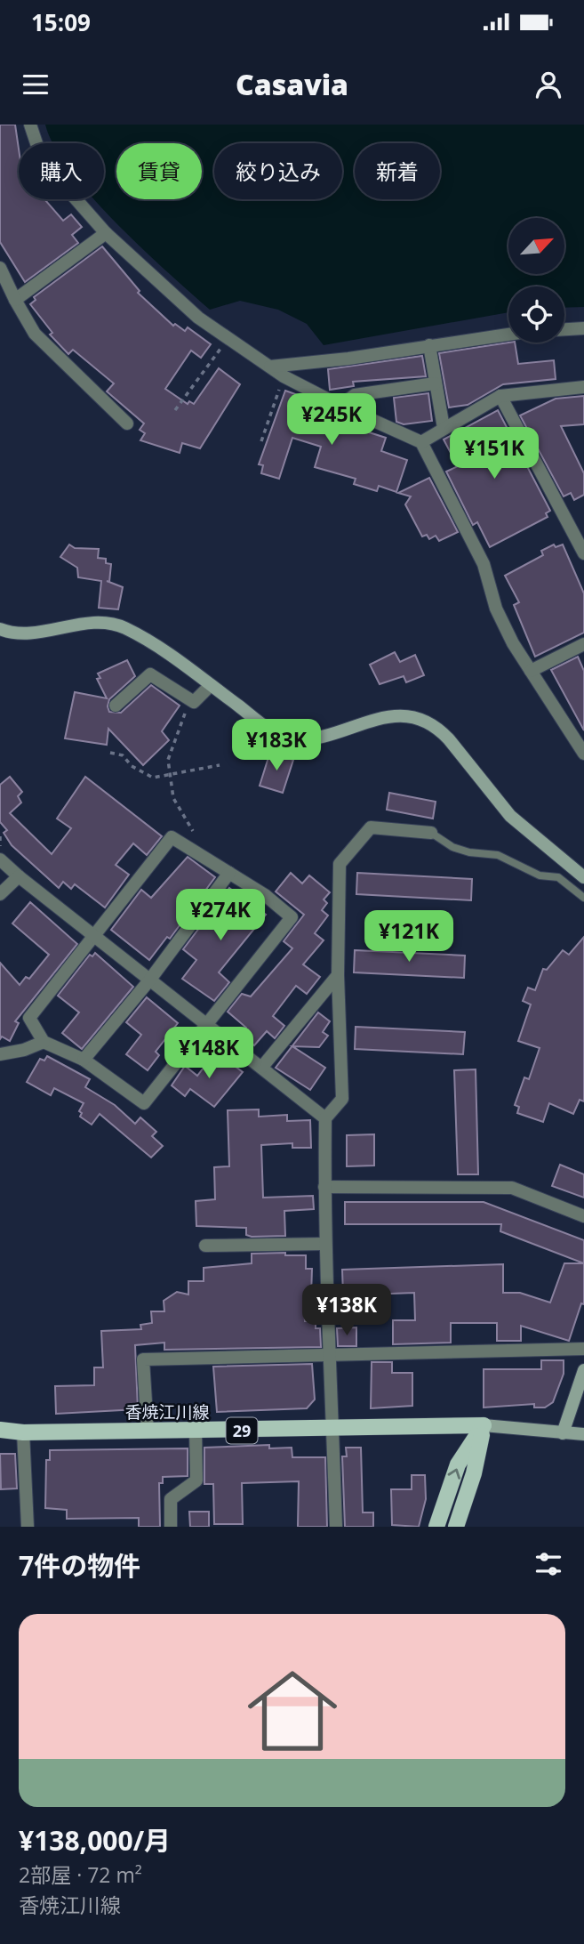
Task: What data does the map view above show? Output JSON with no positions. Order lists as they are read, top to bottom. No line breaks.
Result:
{"streets":{"main road":["香焼江川線","29"]},"north":"top right","page":{"status":"15:09","header":"Casavia","chip":["購入","賃貸","絞り込み","新着"],"price":["¥245K","¥151K","¥183K","¥274K","¥121K","¥148K","¥138K"],"heading":"7件の物件","list":[{"name":"¥138,000/月","note":"2部屋 · 72 m² · 香焼江川線"}]}}
